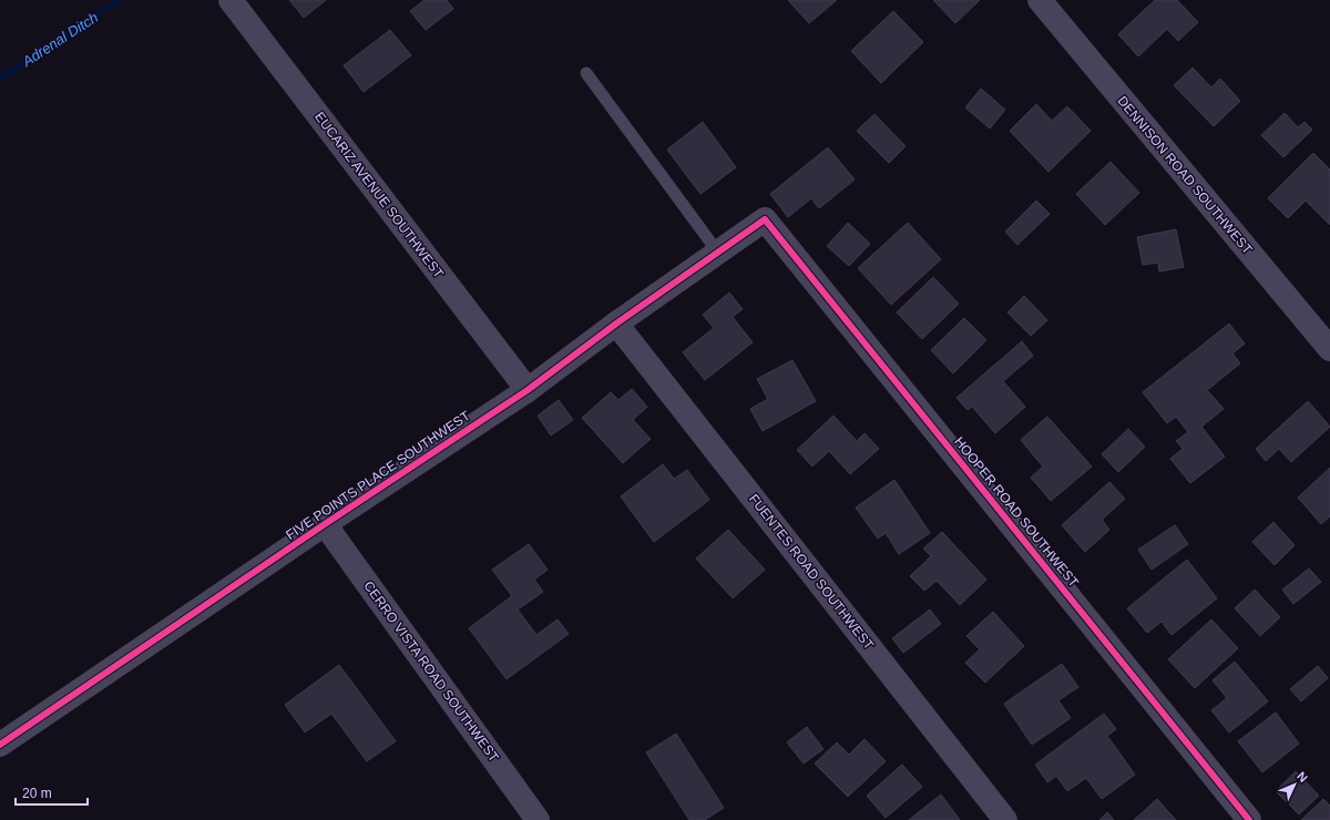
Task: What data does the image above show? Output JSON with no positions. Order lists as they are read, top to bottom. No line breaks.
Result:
{"streets":{"street":["DENNISON ROAD SOUTHWEST","EUCARIZ AVENUE SOUTHWEST","FIVE POINTS PLACE SOUTHWEST","HOOPER ROAD SOUTHWEST","FUENTES ROAD SOUTHWEST","CERRO VISTA ROAD SOUTHWEST"]},"crossings":[["EUCARIZ AVENUE SOUTHWEST","FIVE POINTS PLACE SOUTHWEST"],["FIVE POINTS PLACE SOUTHWEST","HOOPER ROAD SOUTHWEST"],["FIVE POINTS PLACE SOUTHWEST","FUENTES ROAD SOUTHWEST"],["FIVE POINTS PLACE SOUTHWEST","CERRO VISTA ROAD SOUTHWEST"]],"water":["Adrenal Ditch"],"scale_bar":"20 m","north":"top right"}
